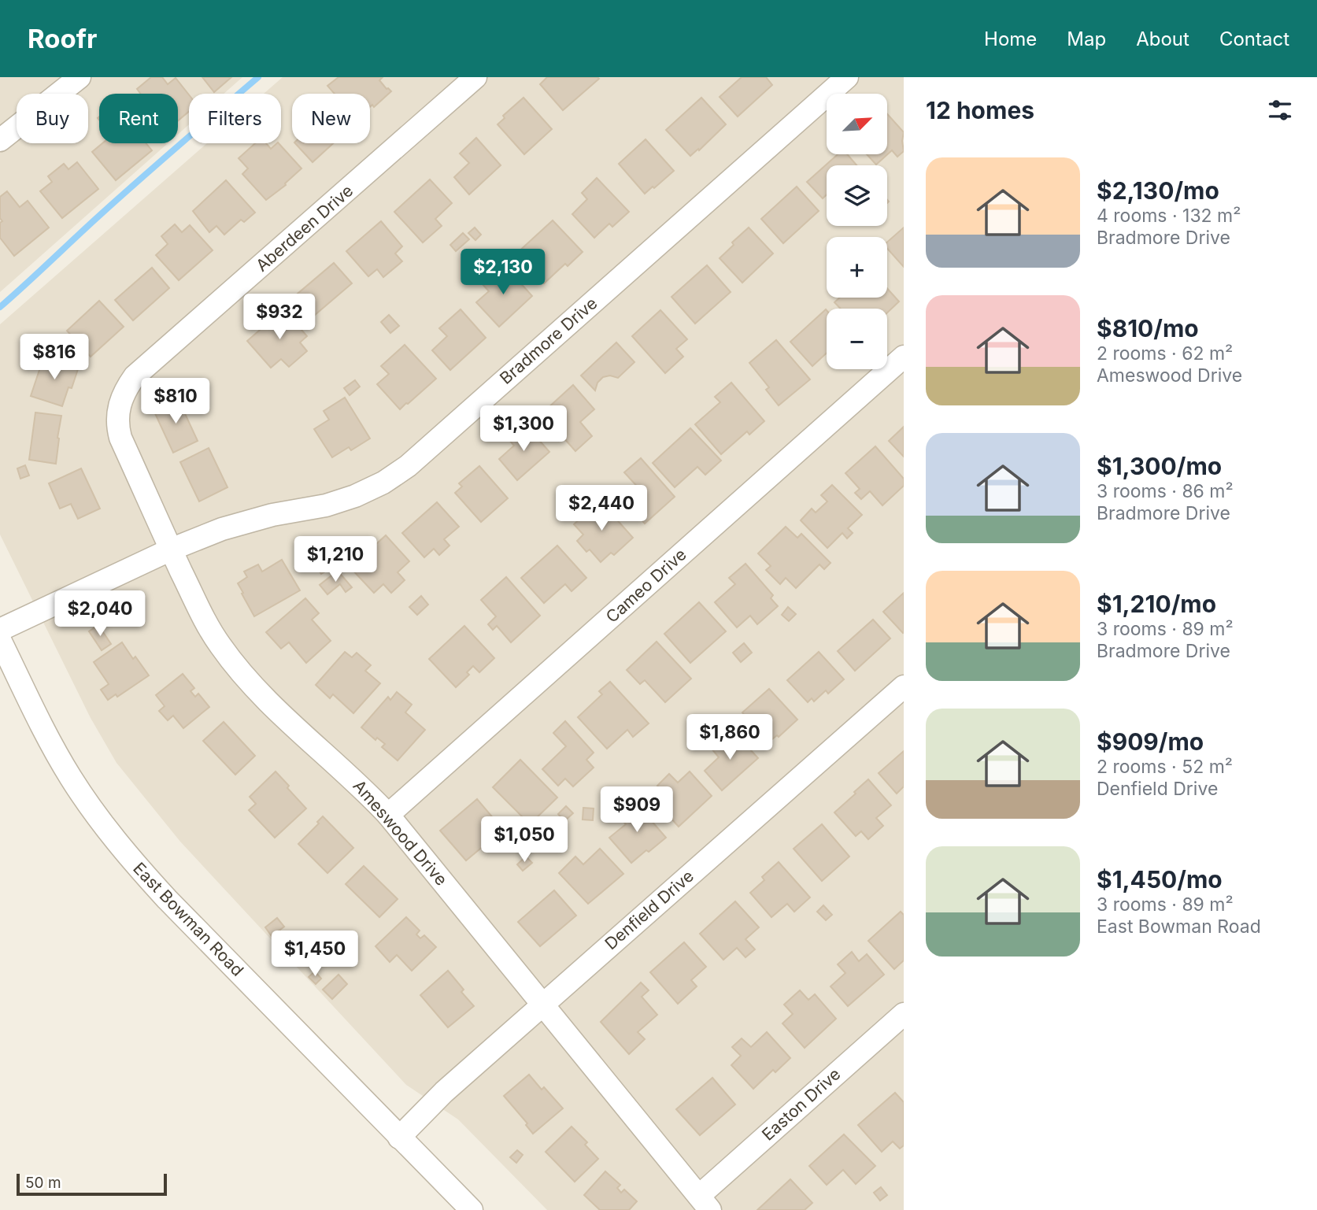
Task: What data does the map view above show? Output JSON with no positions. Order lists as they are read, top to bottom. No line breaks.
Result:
{"streets":{"street":["Aberdeen Drive","Bradmore Drive","Cameo Drive","Ameswood Drive","Denfield Drive","East Bowman Road","Easton Drive"]},"crossings":[["Aberdeen Drive","Ameswood Drive"],["Bradmore Drive","Ameswood Drive"],["Cameo Drive","Ameswood Drive"],["Ameswood Drive","Denfield Drive"],["Ameswood Drive","Easton Drive"],["Denfield Drive","East Bowman Road"]],"scale_bar":"50 m","north":"top right","page":{"header":"Roofr","nav":["Home","Map","About","Contact"],"heading":"12 homes","map_buttons":["+","−"],"chip":["Buy","Rent","Filters","New"],"list":[{"name":"$2,130/mo","note":"4 rooms · 132 m² · Bradmore Drive"},{"name":"$810/mo","note":"2 rooms · 62 m² · Ameswood Drive"},{"name":"$1,300/mo","note":"3 rooms · 86 m² · Bradmore Drive"},{"name":"$1,210/mo","note":"3 rooms · 89 m² · Bradmore Drive"},{"name":"$909/mo","note":"2 rooms · 52 m² · Denfield Drive"},{"name":"$1,450/mo","note":"3 rooms · 89 m² · East Bowman Road"}],"price":["$2,130","$932","$816","$810","$1,300","$2,440","$1,210","$2,040","$1,860","$909","$1,050","$1,450"],"scale":"50 m"}}
